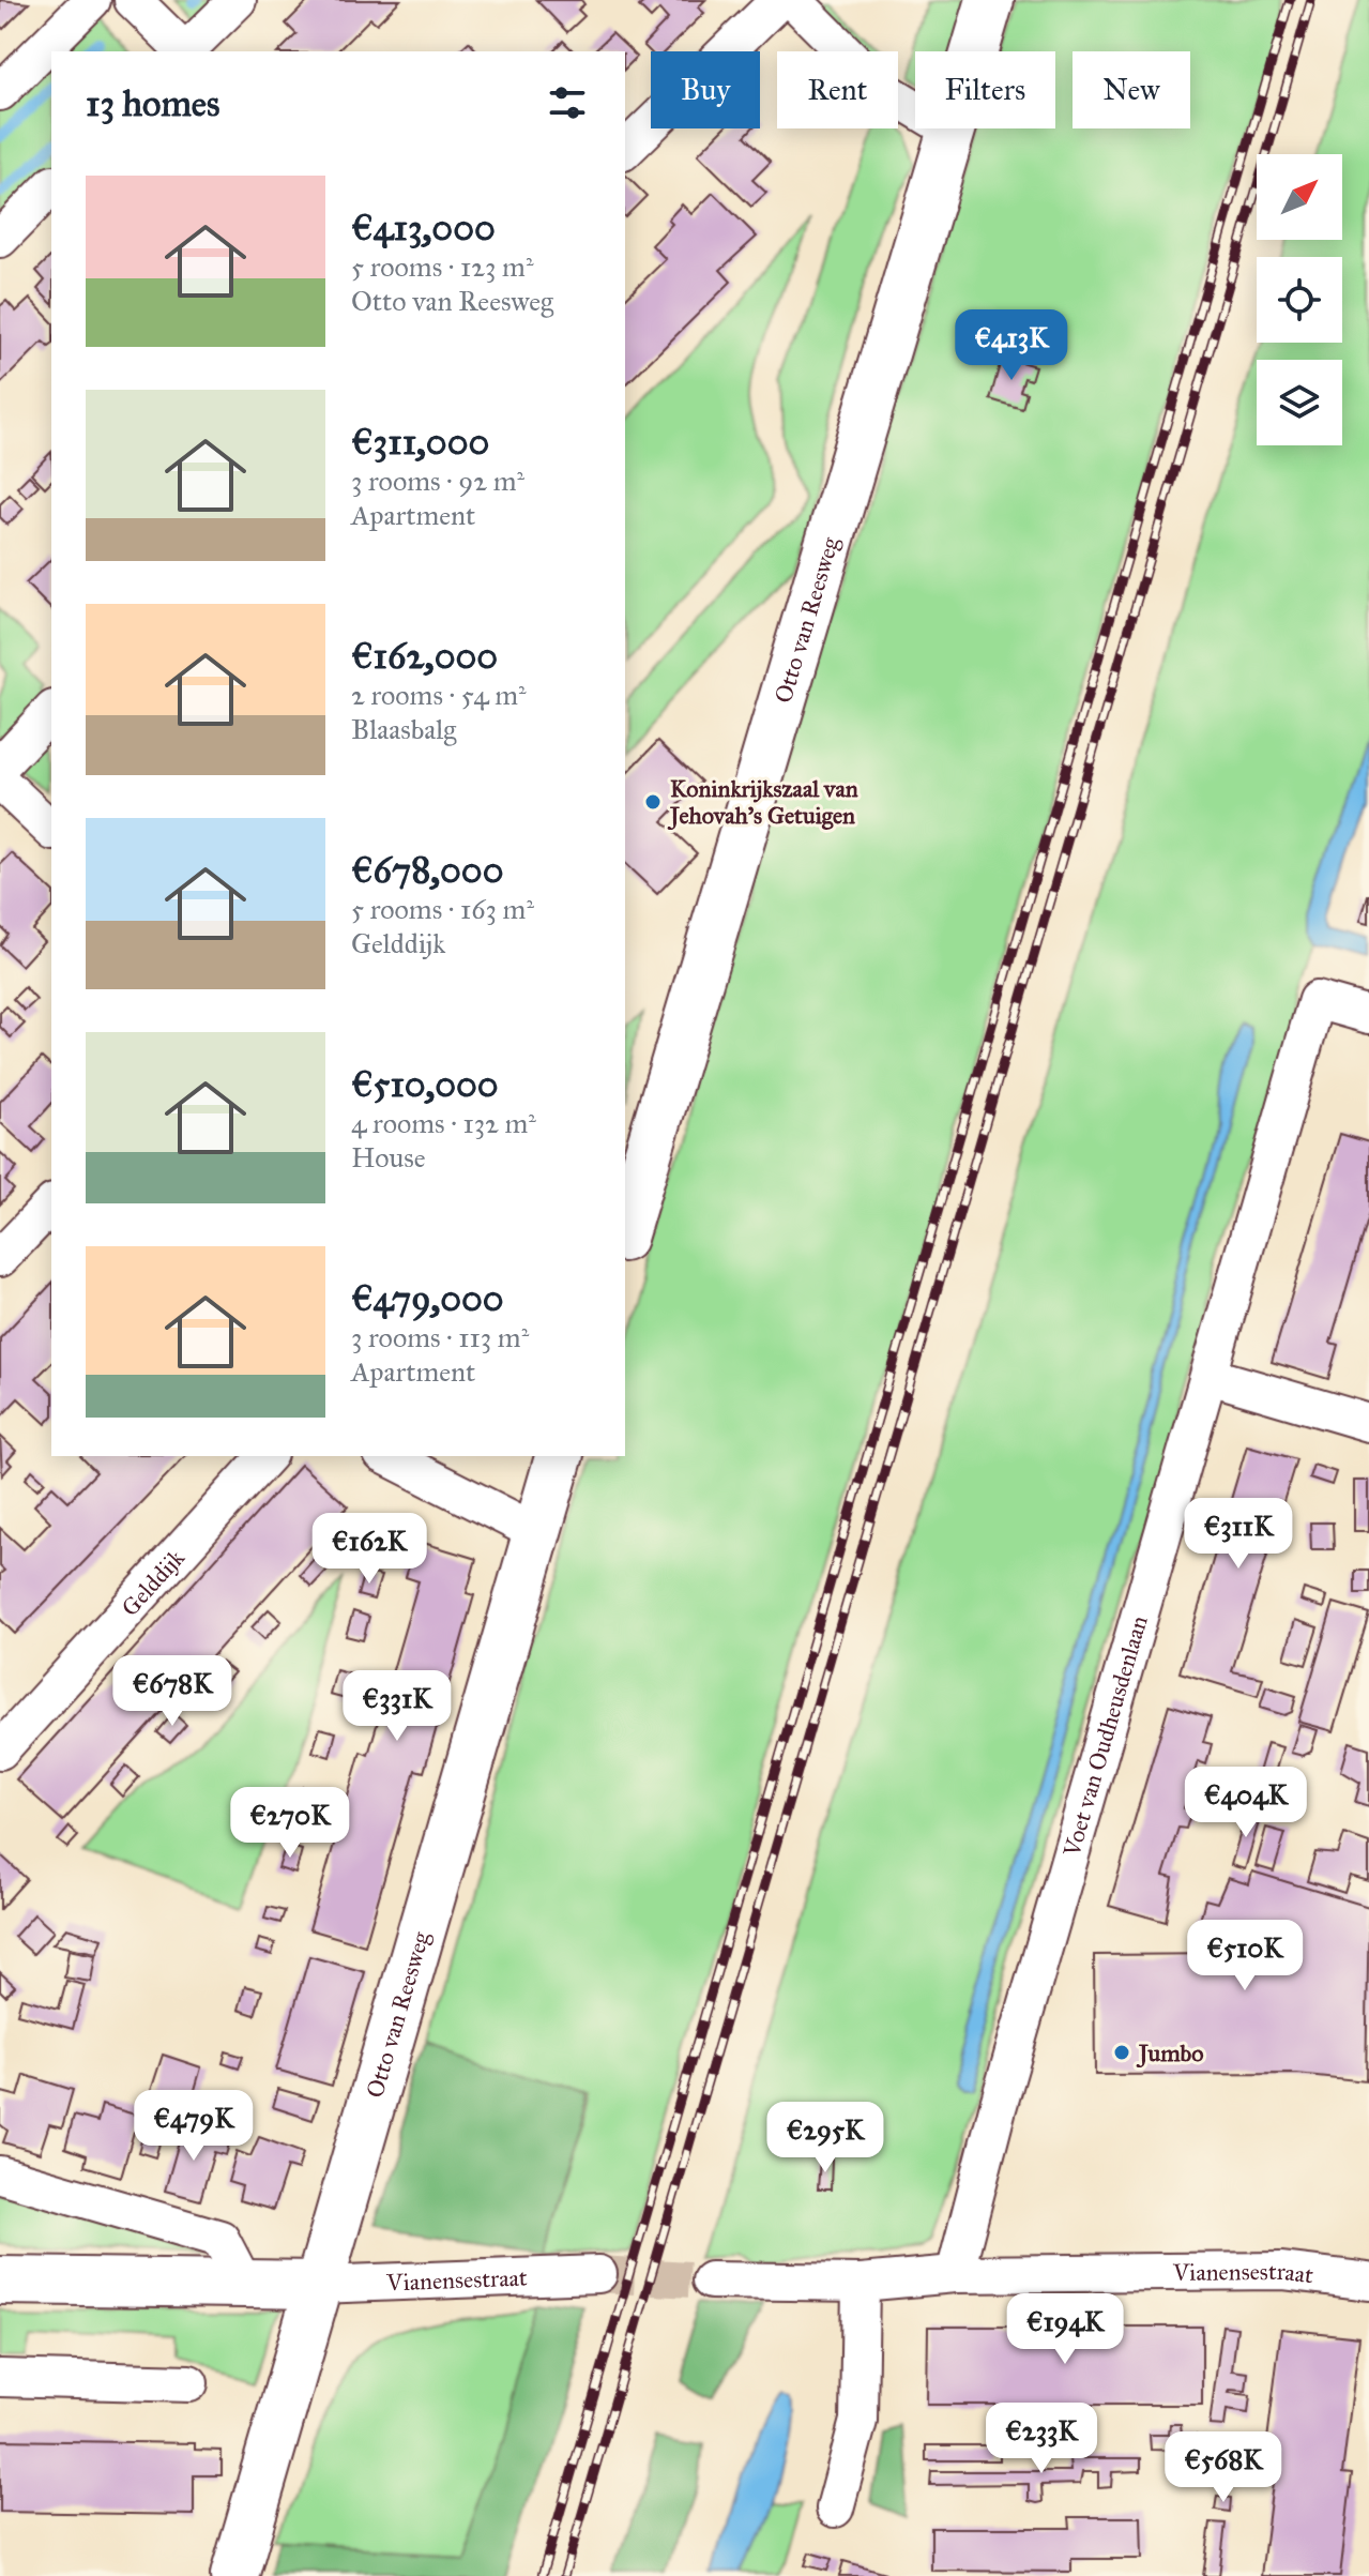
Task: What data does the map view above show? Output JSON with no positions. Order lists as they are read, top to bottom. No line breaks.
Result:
{"streets":{"street":["Otto van Reesweg","Gelddijk","Voet van Oudheusdenlaan","Vianensestraat"]},"crossings":[["Otto van Reesweg","Vianensestraat"],["Voet van Oudheusdenlaan","Vianensestraat"]],"places":["Koninkrijkszaal van Jehovah's Getuigen","Jumbo"],"north":"top right","page":{"chip":["Buy","Rent","Filters","New"],"heading":"13 homes","list":[{"name":"€413,000","note":"5 rooms · 123 m² · Otto van Reesweg"},{"name":"€311,000","note":"3 rooms · 92 m² · Apartment"},{"name":"€162,000","note":"2 rooms · 54 m² · Blaasbalg"},{"name":"€678,000","note":"5 rooms · 163 m² · Gelddijk"},{"name":"€510,000","note":"4 rooms · 132 m² · House"},{"name":"€479,000","note":"3 rooms · 113 m² · Apartment"}],"price":["€413K","€311K","€162K","€678K","€331K","€404K","€270K","€510K","€479K","€295K","€194K","€233K","€568K"]}}
